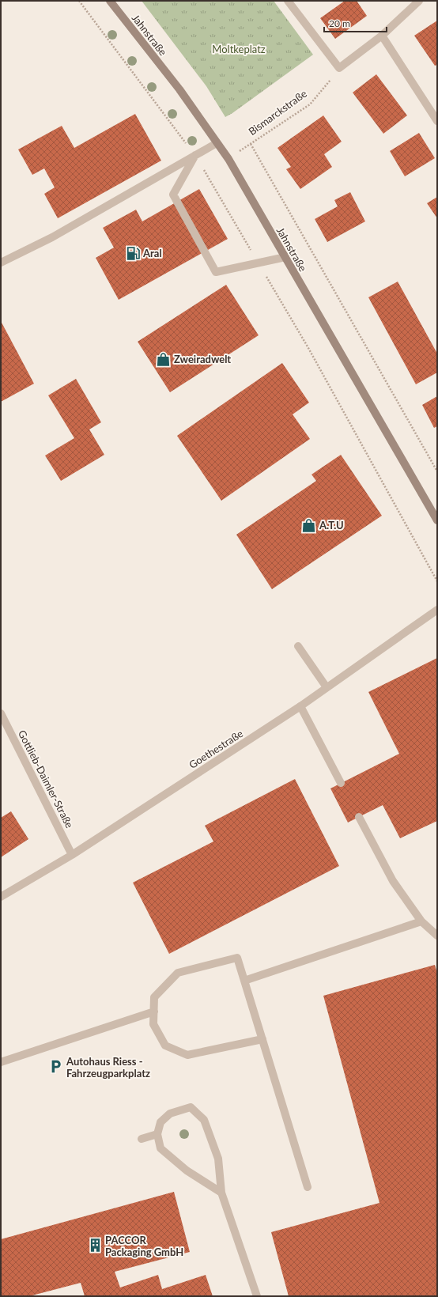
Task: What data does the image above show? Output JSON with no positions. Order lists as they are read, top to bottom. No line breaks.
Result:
{"streets":{"main road":["Jahnstraße"],"street":["Goethestraße","Gottlieb-Daimler-Straße"],"path":["Bismarckstraße"]},"crossings":[["Jahnstraße","Bismarckstraße"],["Goethestraße","Gottlieb-Daimler-Straße"]],"parks":["Moltkeplatz"],"places":{"fuel station":["Aral"],"shop":["Zweiradwelt","A.T.U"],"parking":["Autohaus Riess - Fahrzeugparkplatz"],"building":["PACCOR Packaging GmbH"]},"scale_bar":"20 m"}
